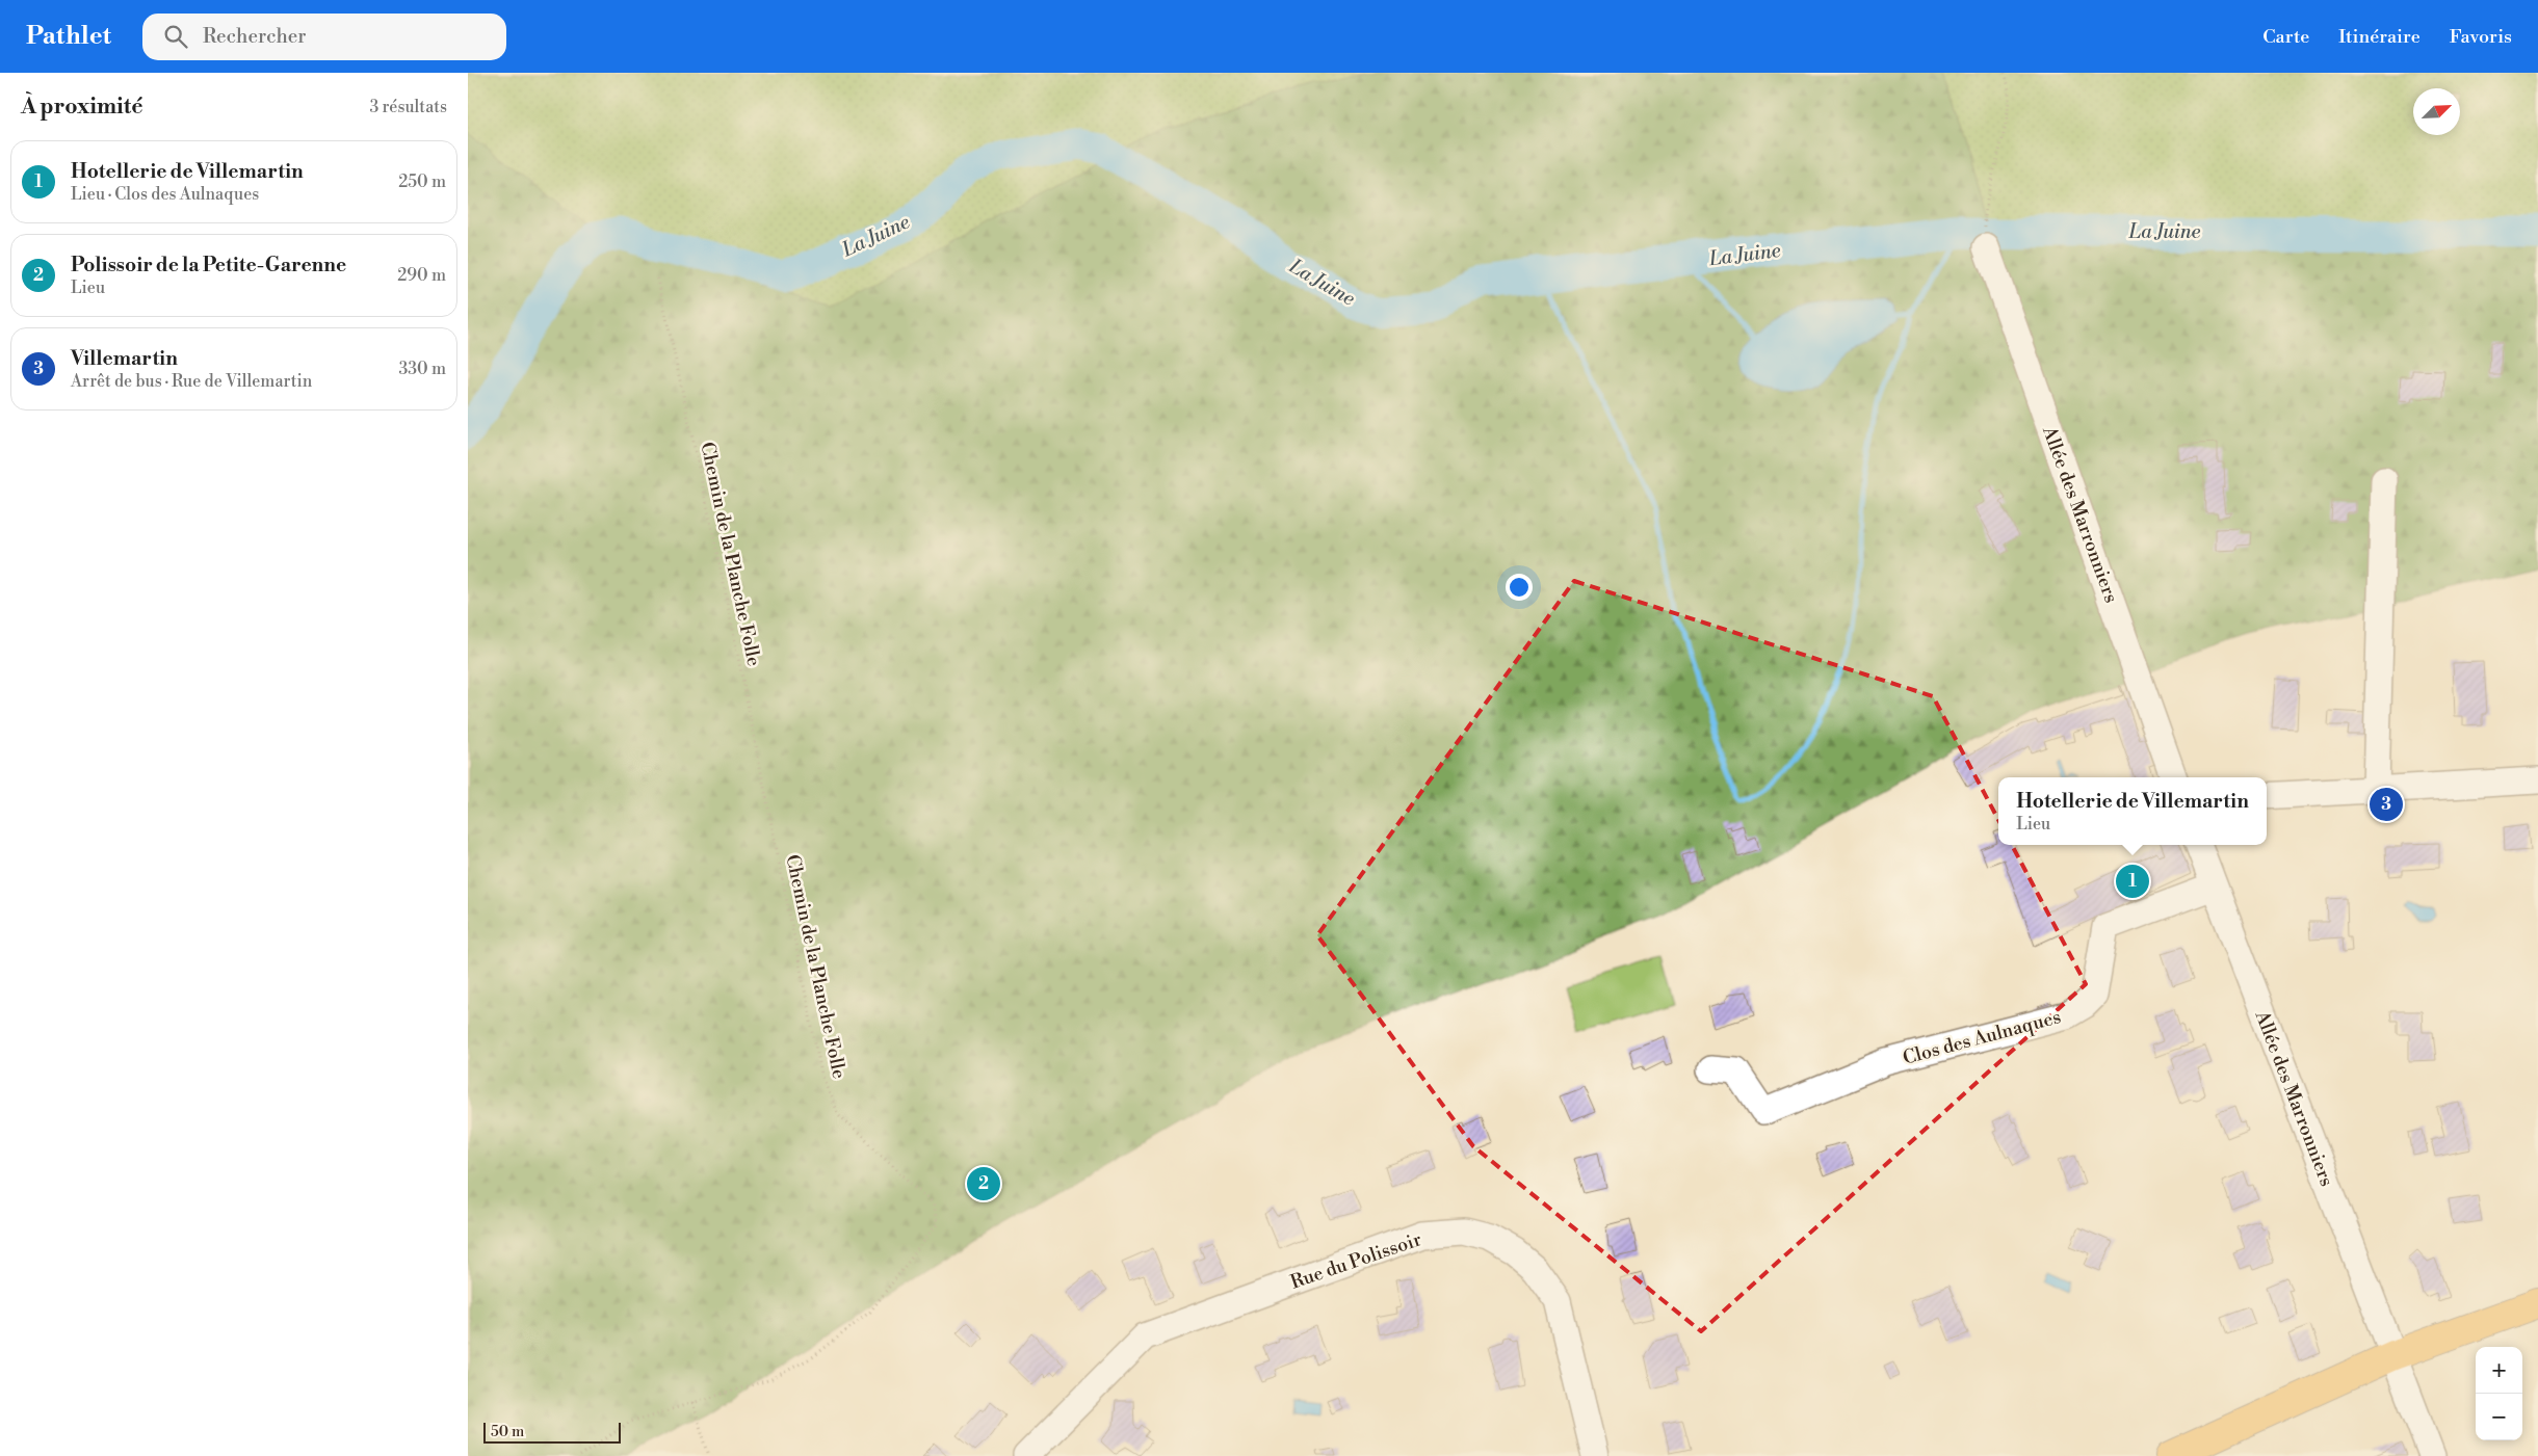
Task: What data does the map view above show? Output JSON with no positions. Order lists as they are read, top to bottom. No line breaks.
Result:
{"streets":{"street":["Allée des Marronniers","Clos des Aulnaques","Rue du Polissoir"],"path":["Chemin de la Planche Folle"]},"crossings":[["Allée des Marronniers","Clos des Aulnaques"]],"water":["La Juine"],"scale_bar":"50 m","north":"top right","page":{"header":"Pathlet","search":"Rechercher","nav":["Carte","Itinéraire","Favoris"],"heading":["À proximité","3 résultats"],"list":[{"mark":"1","name":"Hotellerie de Villemartin","note":"Lieu · Clos des Aulnaques","value":"250 m"},{"mark":"2","name":"Polissoir de la Petite-Garenne","note":"Lieu","value":"290 m"},{"mark":"3","name":"Villemartin","note":"Arrêt de bus · Rue de Villemartin","value":"330 m"}],"popup":["Hotellerie de Villemartin","Lieu"],"pins":["3","1","2"],"map_buttons":["+","−"],"scale":"50 m"}}
